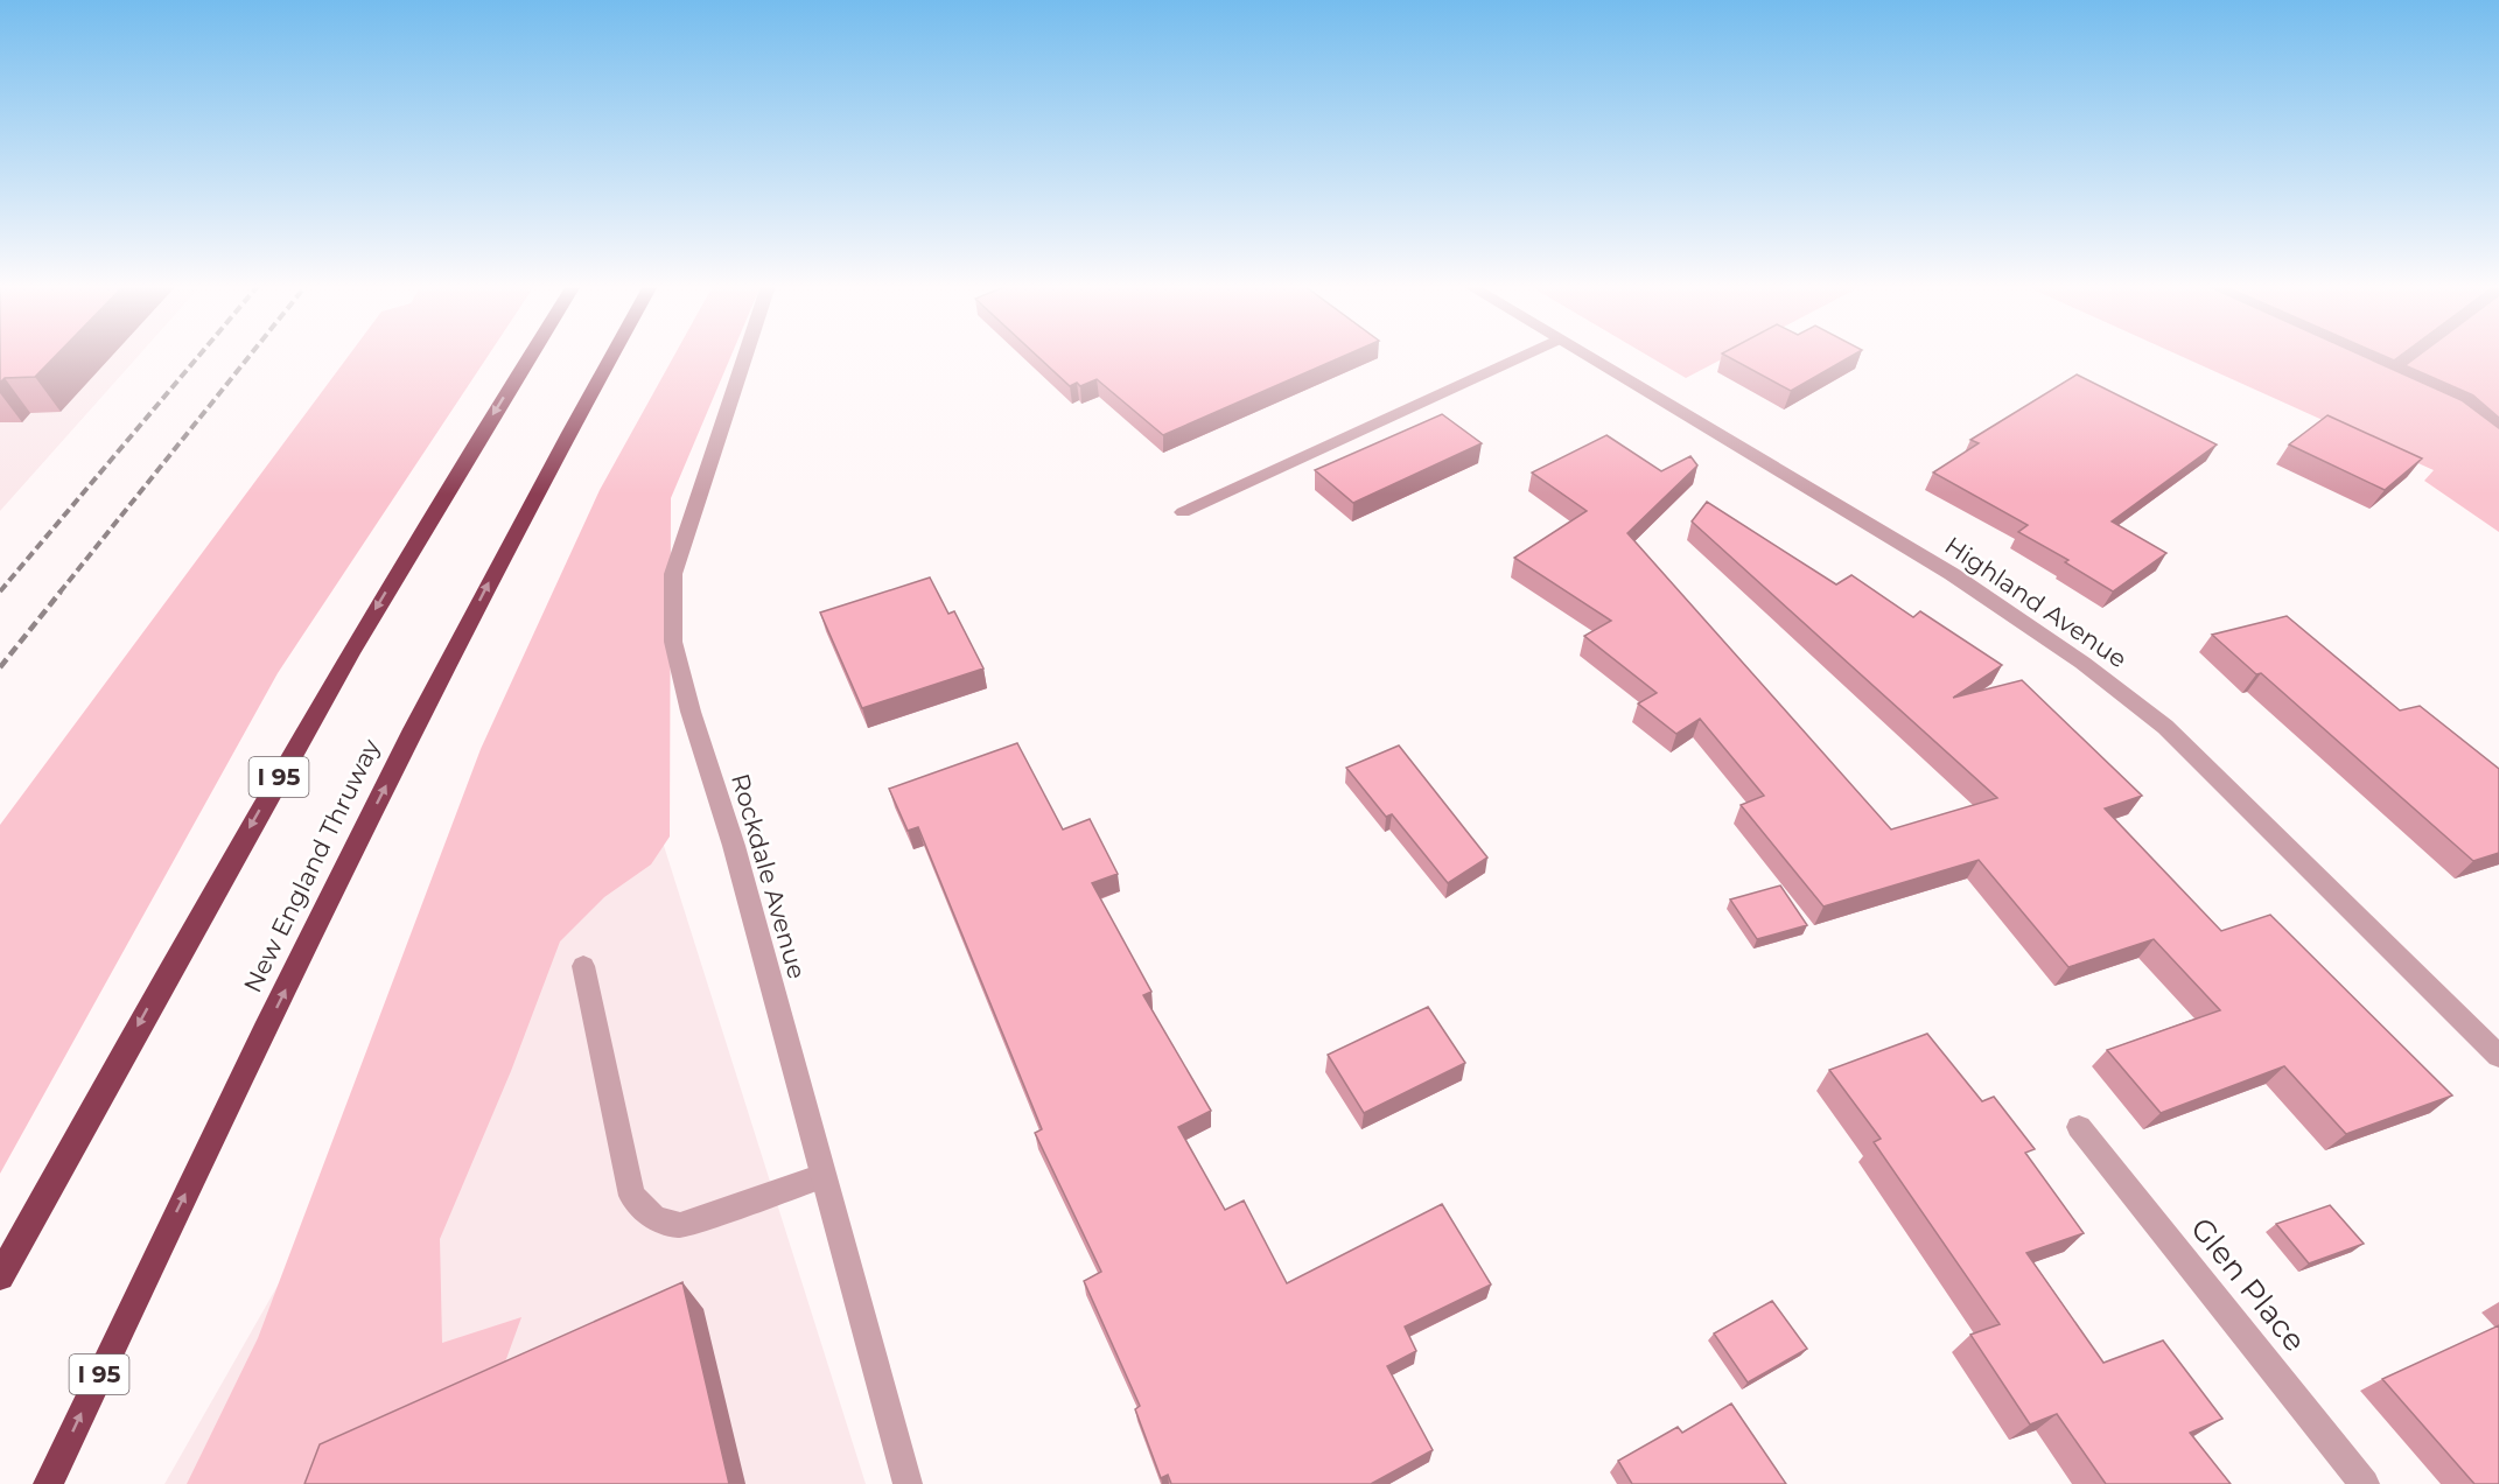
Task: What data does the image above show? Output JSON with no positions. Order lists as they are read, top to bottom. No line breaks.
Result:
{"streets":{"highway":["I 95","New England Thruway"],"street":["Highland Avenue","Rockdale Avenue","Glen Place"]}}
